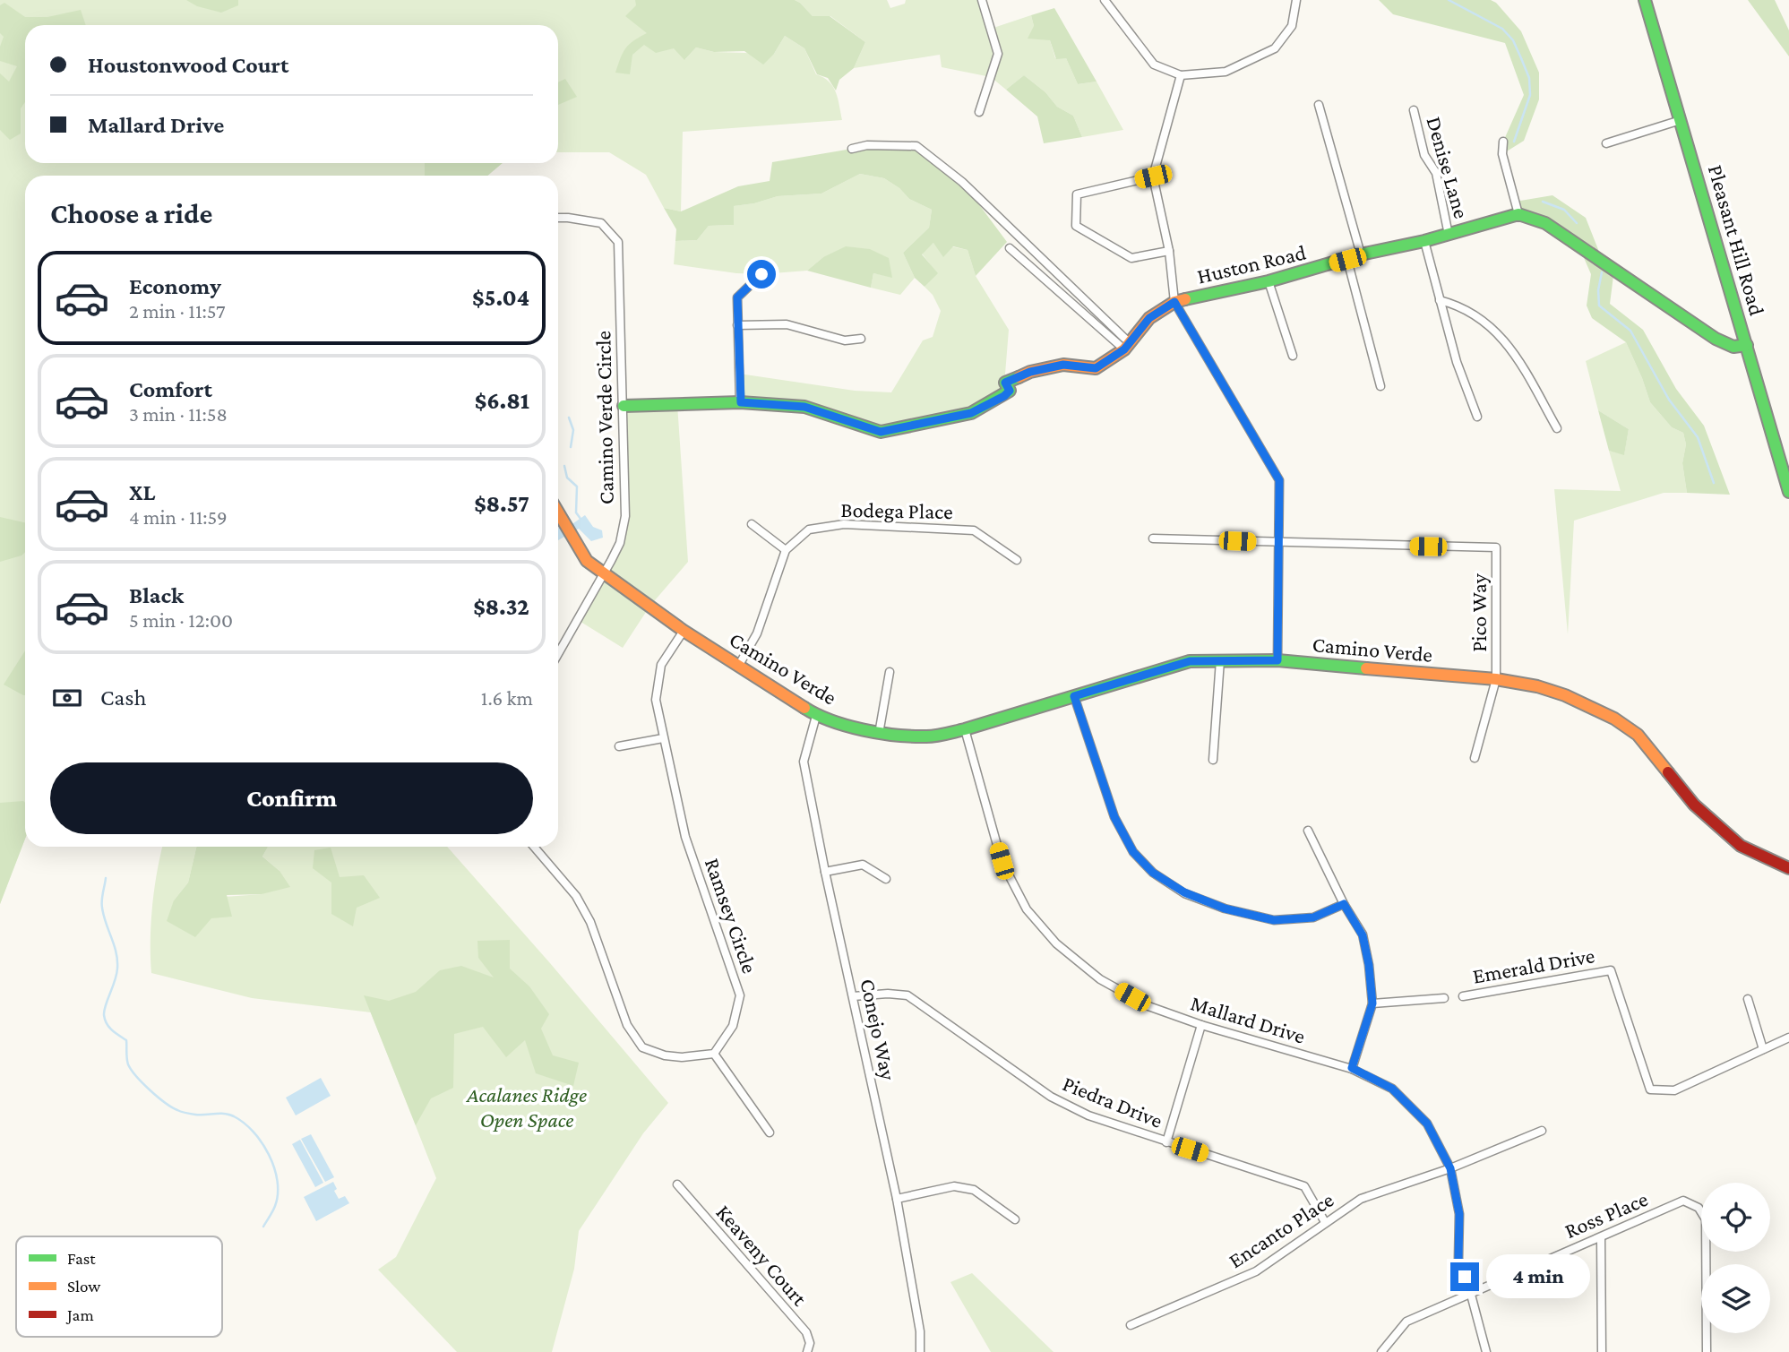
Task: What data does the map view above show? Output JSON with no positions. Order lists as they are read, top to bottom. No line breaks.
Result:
{"streets":{"street":["Denise Lane","Pleasant Hill Road","Huston Road","Camino Verde Circle","Bodega Place","Pico Way","Camino Verde","Ramsey Circle","Emerald Drive","Mallard Drive","Conejo Way","Piedra Drive","Ross Place","Encanto Place","Keaveny Court"]},"crossings":[["Denise Lane","Huston Road"],["Huston Road","Camino Verde Circle"],["Camino Verde Circle","Camino Verde"],["Pico Way","Camino Verde"],["Camino Verde","Ramsey Circle"],["Camino Verde","Mallard Drive"],["Camino Verde","Conejo Way"],["Mallard Drive","Ross Place"],["Mallard Drive","Encanto Place"],["Conejo Way","Piedra Drive"],["Piedra Drive","Encanto Place"]],"parks":["Acalanes Ridge Open Space"],"legend":["Fast","Slow","Jam"],"page":{"banner":["Houstonwood Court","Mallard Drive"],"heading":"Choose a ride","list":[{"name":"Economy","note":"2 min · 11:57","value":"$5.04"},{"name":"Comfort","note":"3 min · 11:58","value":"$6.81"},{"name":"XL","note":"4 min · 11:59","value":"$8.57"},{"name":"Black","note":"5 min · 12:00","value":"$8.32"}],"pay":["Cash","1.6 km"],"buttons":"Confirm","bubble":"4 min"}}
